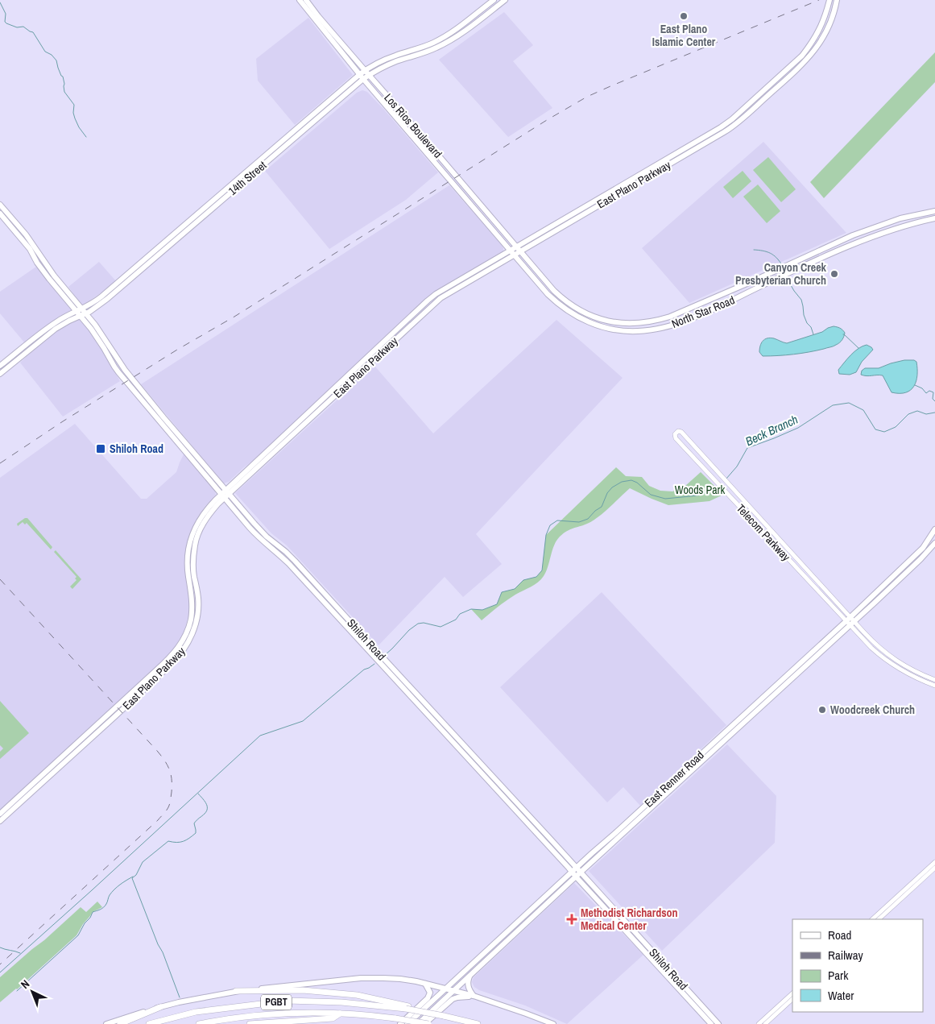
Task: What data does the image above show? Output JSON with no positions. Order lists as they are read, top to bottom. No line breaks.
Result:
{"streets":{"highway":["PGBT"],"main road":["Los Rios Boulevard","14th Street","East Plano Parkway","North Star Road","Shiloh Road","East Renner Road"],"street":["Telecom Parkway"]},"crossings":[["Los Rios Boulevard","14th Street"],["Los Rios Boulevard","East Plano Parkway"],["Los Rios Boulevard","North Star Road"],["14th Street","Shiloh Road"],["East Plano Parkway","North Star Road"],["East Plano Parkway","Shiloh Road"],["Telecom Parkway","East Renner Road"],["Shiloh Road","East Renner Road"]],"water":["Beck Branch"],"parks":["Woods Park"],"places":{"other":["East Plano Islamic Center","Canyon Creek Presbyterian Church","Woodcreek Church"],"transit":["Shiloh Road"],"health":["Methodist Richardson Medical Center"]},"legend":["Road","Railway","Park","Water"],"north":"top left"}
